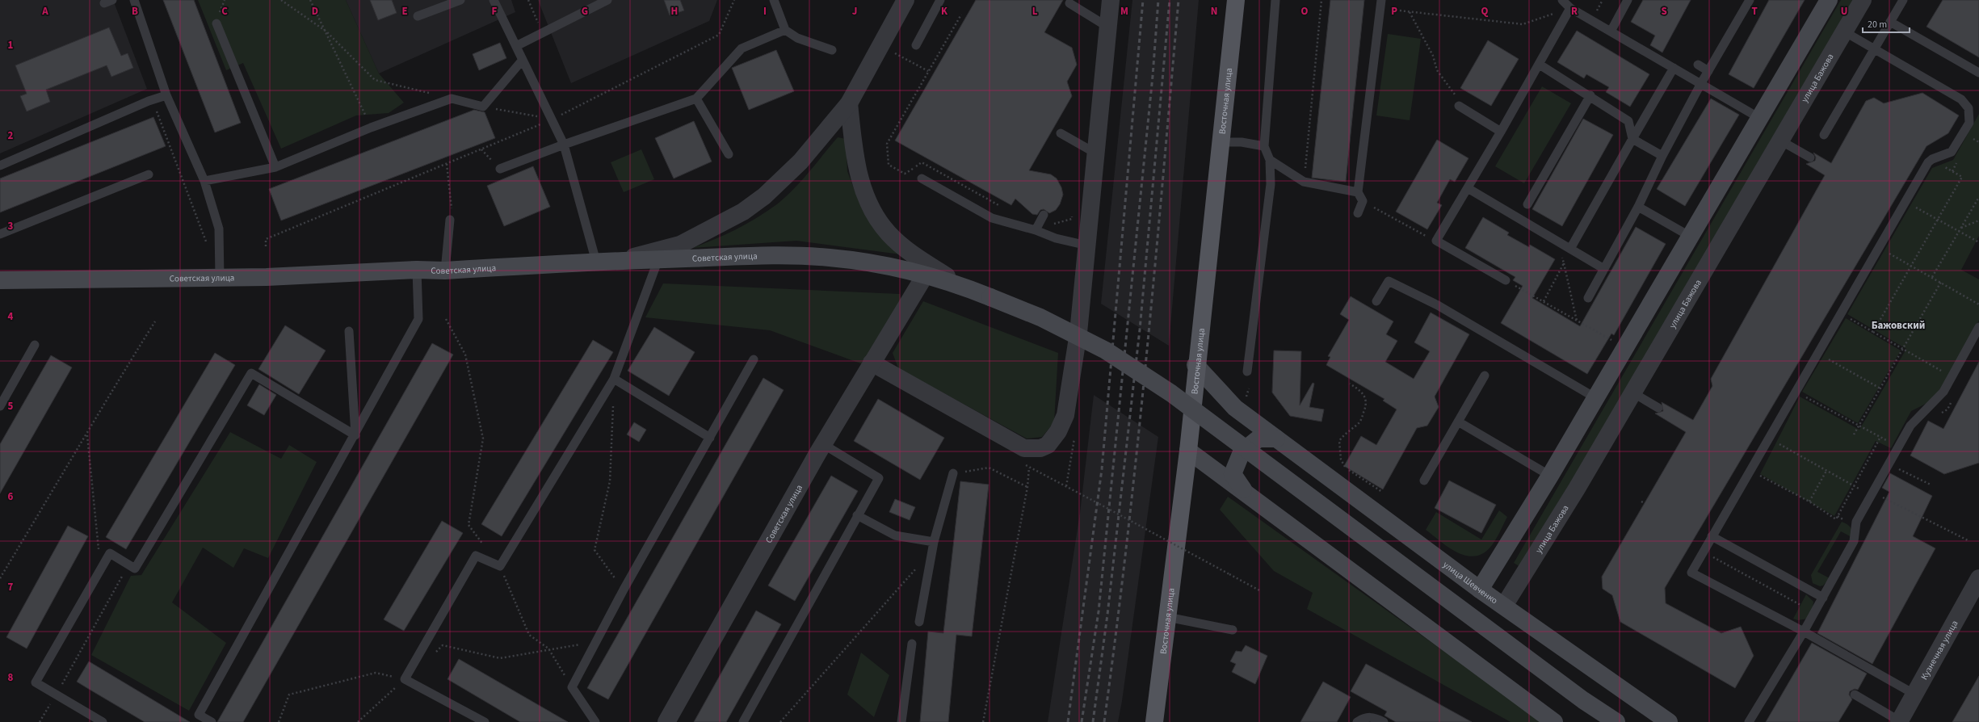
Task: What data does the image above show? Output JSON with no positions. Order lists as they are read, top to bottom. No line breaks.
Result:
{"streets":{"main road":["Восточная улица","Советская улица","улица Шевченко"],"street":["улица Бажова","Кузнечная улица"]},"crossings":[["улица Бажова","улица Шевченко"],["Восточная улица","улица Шевченко"]],"districts":["Бажовский"],"scale_bar":"20 m","grid":{"columns":["A","B","C","D","E","F","G","H","I","J","K","L","M","N","O","P","Q","R","S","T","U"],"rows":["1","2","3","4","5","6","7","8"]}}
